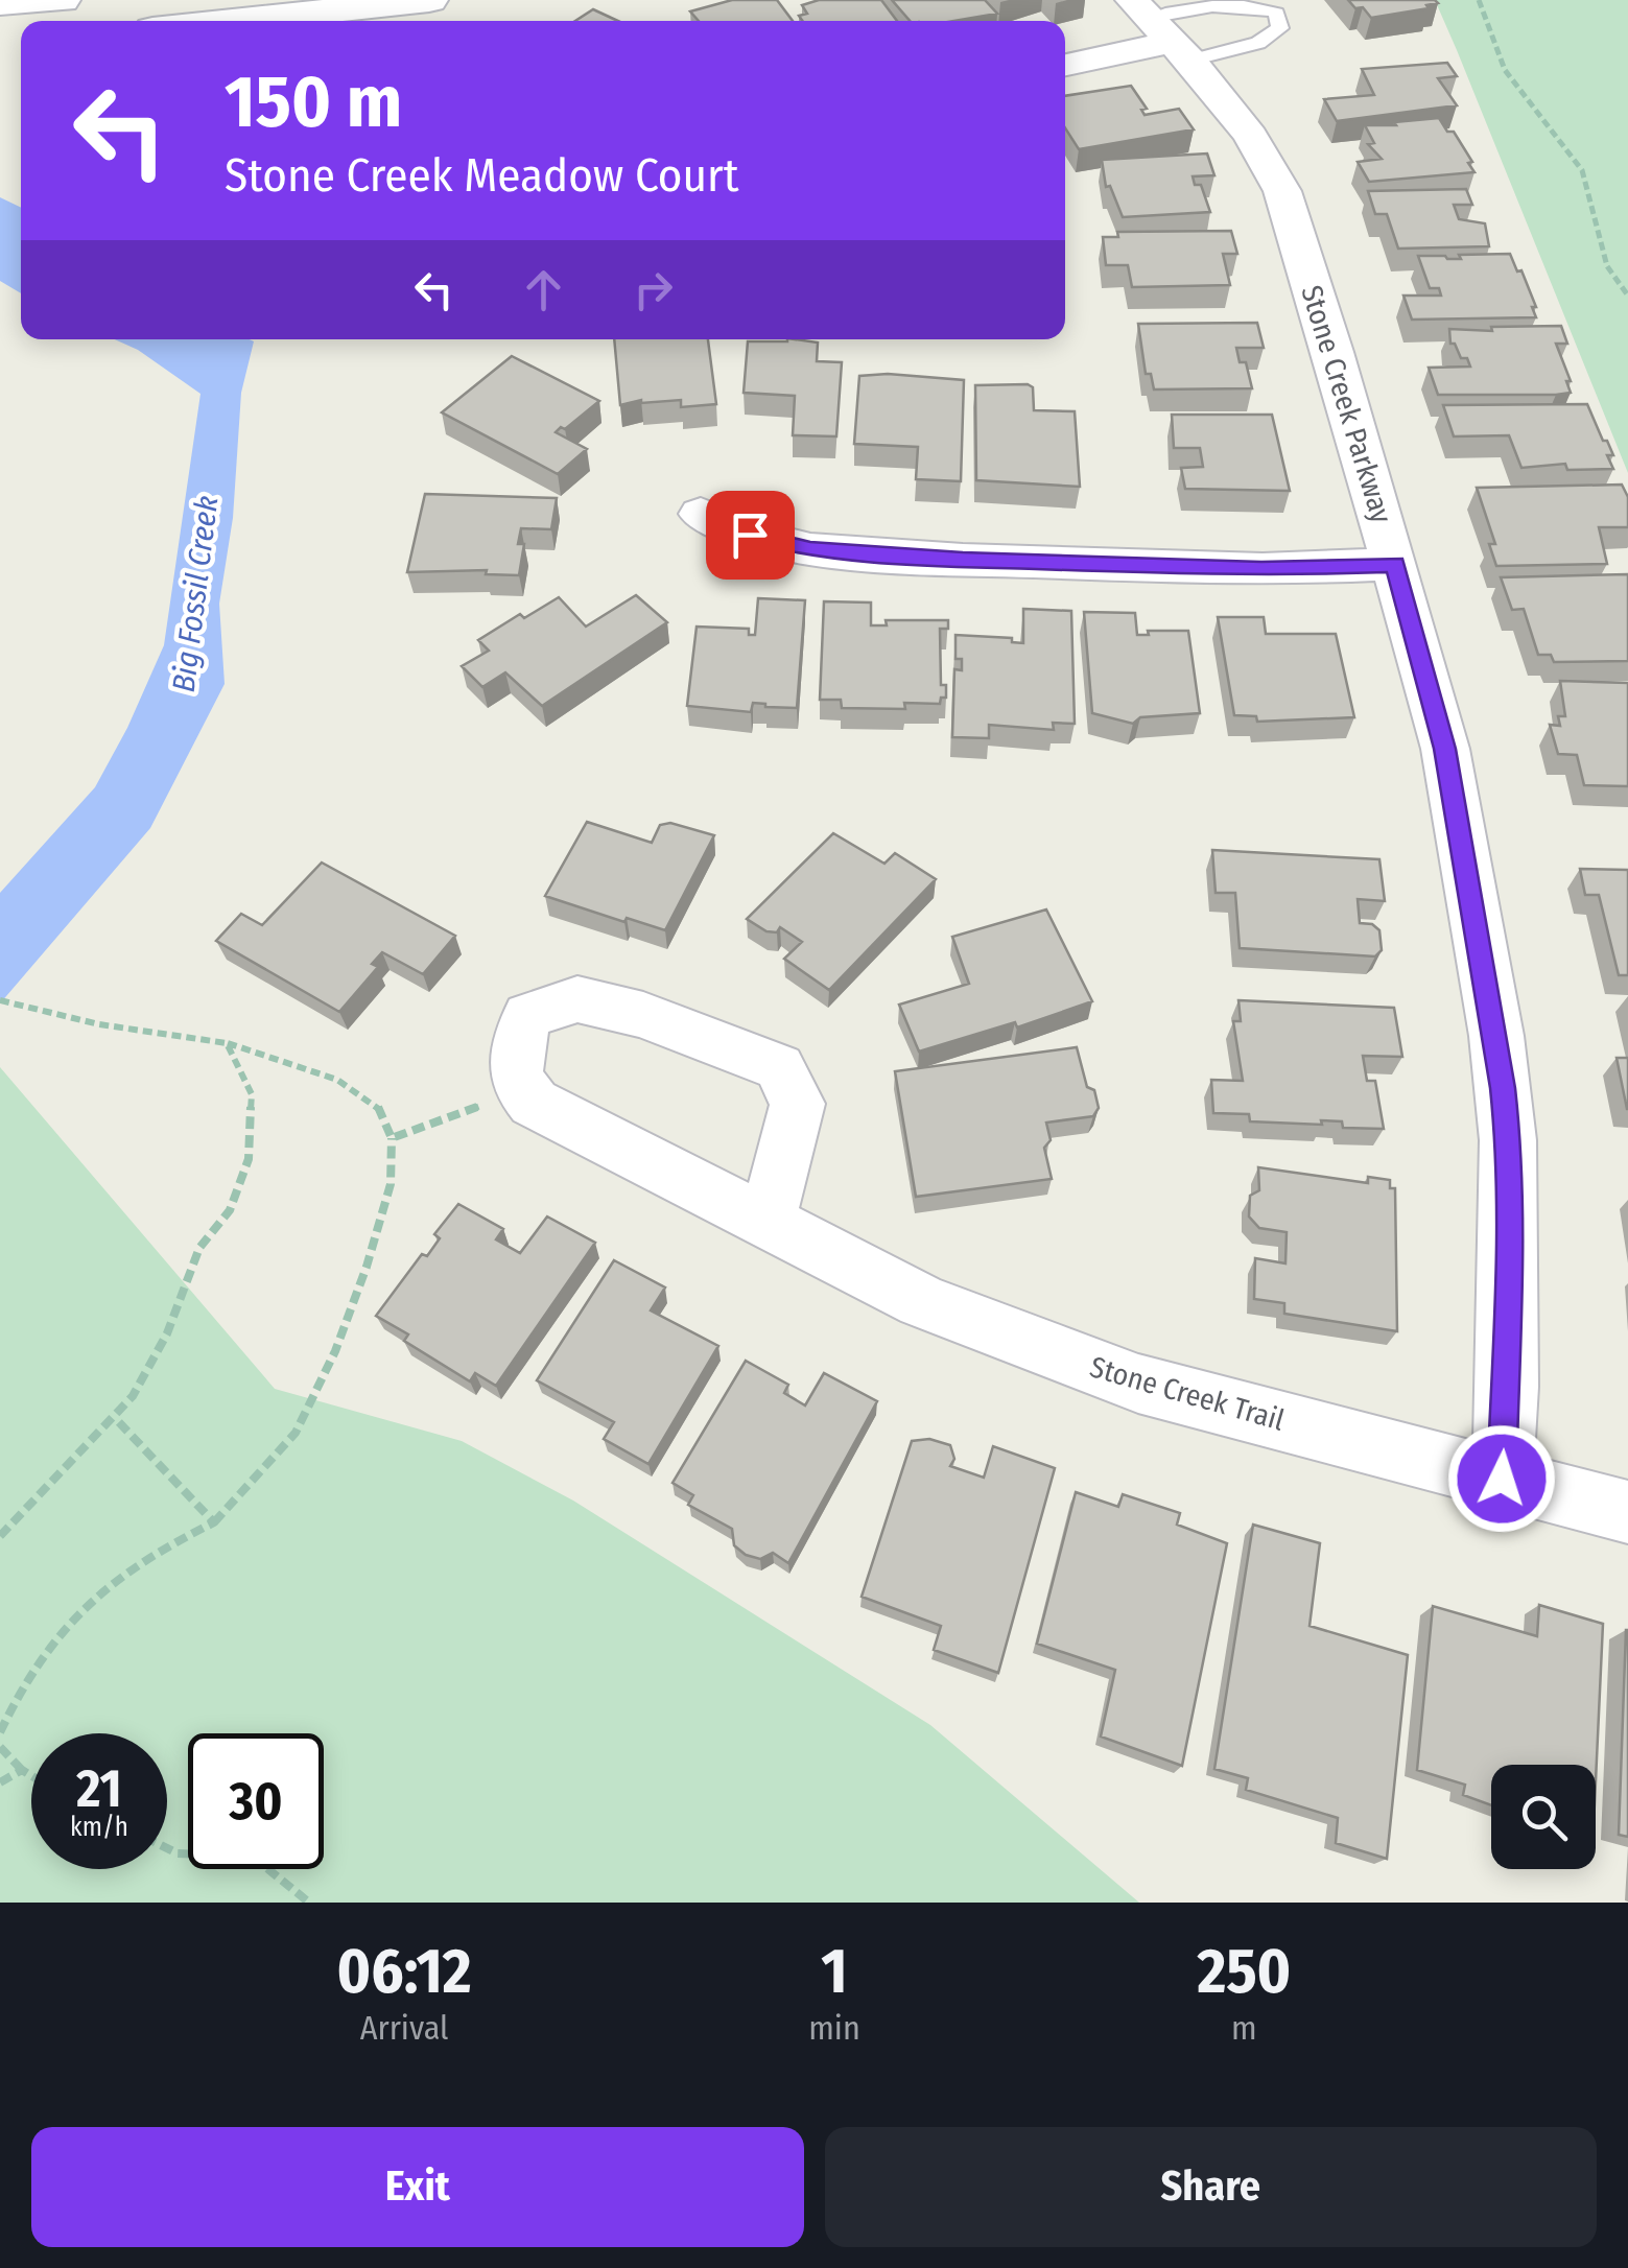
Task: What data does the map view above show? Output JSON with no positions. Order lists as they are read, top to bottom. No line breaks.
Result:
{"streets":{"street":["Stone Creek Parkway","Stone Creek Trail"]},"crossings":[["Stone Creek Parkway","Stone Creek Trail"]],"water":["Big Fossil Creek"],"page":{"turn":["150 m","Stone Creek Meadow Court"],"speed":"21 km/h","limit":"30","eta":["06:12","Arrival","1","min","250","m"],"buttons":["Exit","Share"]}}
